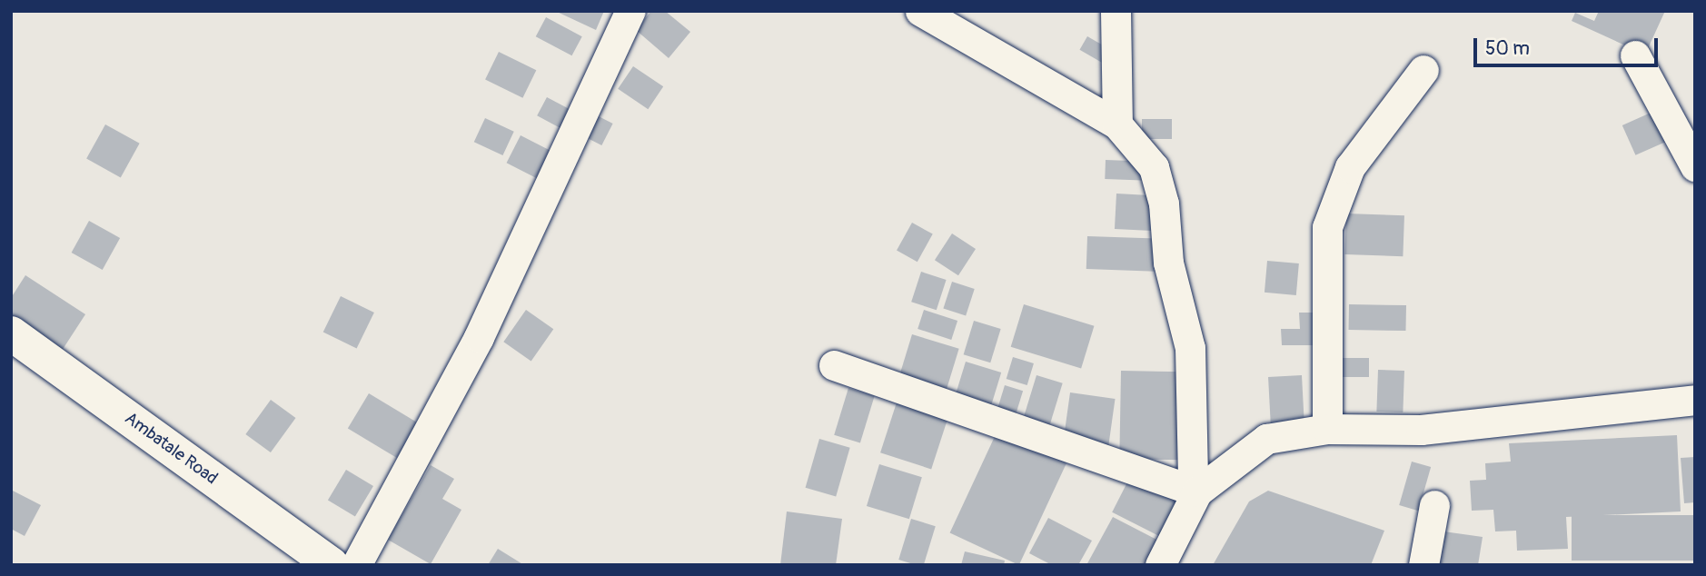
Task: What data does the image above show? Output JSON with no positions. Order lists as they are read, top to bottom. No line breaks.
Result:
{"streets":{"main road":["Ambatale Road"]},"scale_bar":"50 m"}
